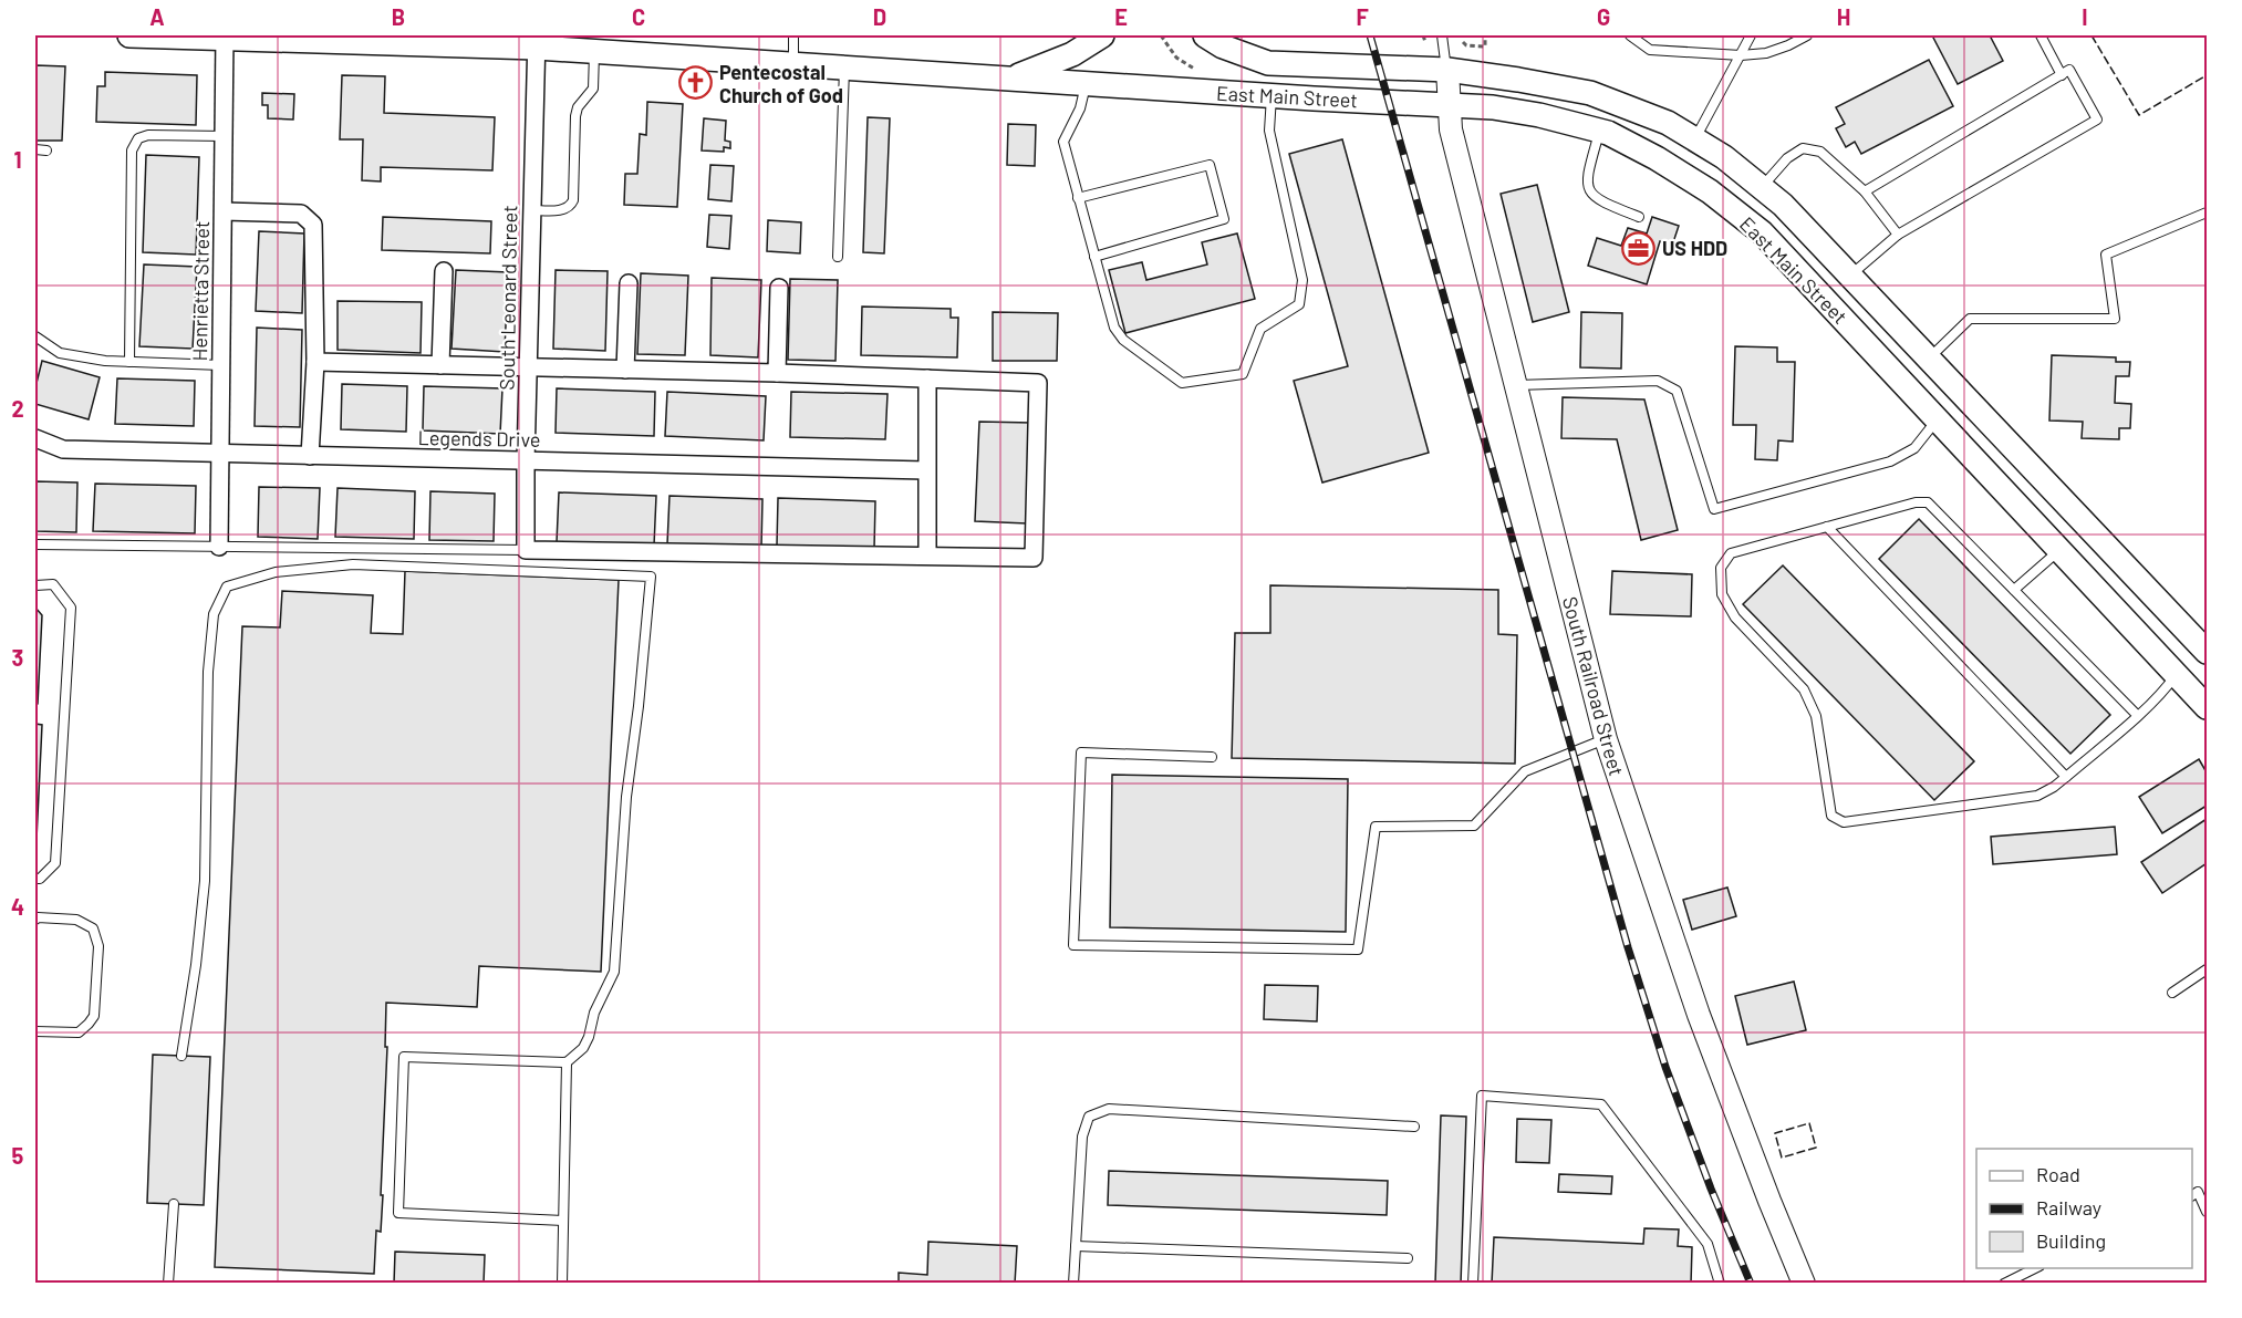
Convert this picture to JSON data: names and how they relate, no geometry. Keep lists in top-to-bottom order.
{
  "streets": {
    "main road": ["East Main Street"],
    "street": [
      "Henrietta Street",
      "South Leonard Street",
      "Legends Drive",
      "South Railroad Street"
    ]
  },
  "crossings": [
    ["East Main Street", "Henrietta Street"],
    ["East Main Street", "South Leonard Street"],
    ["East Main Street", "South Railroad Street"],
    ["Henrietta Street", "Legends Drive"],
    ["South Leonard Street", "Legends Drive"]
  ],
  "places": {
    "church": ["Pentecostal Church of God"],
    "office": ["US HDD"]
  },
  "legend": ["Road", "Railway", "Building"],
  "grid": {
    "columns": [
      "A",
      "B",
      "C",
      "D",
      "E",
      "F",
      "G",
      "H",
      "I"
    ],
    "rows": [
      "1",
      "2",
      "3",
      "4",
      "5"
    ]
  }
}
